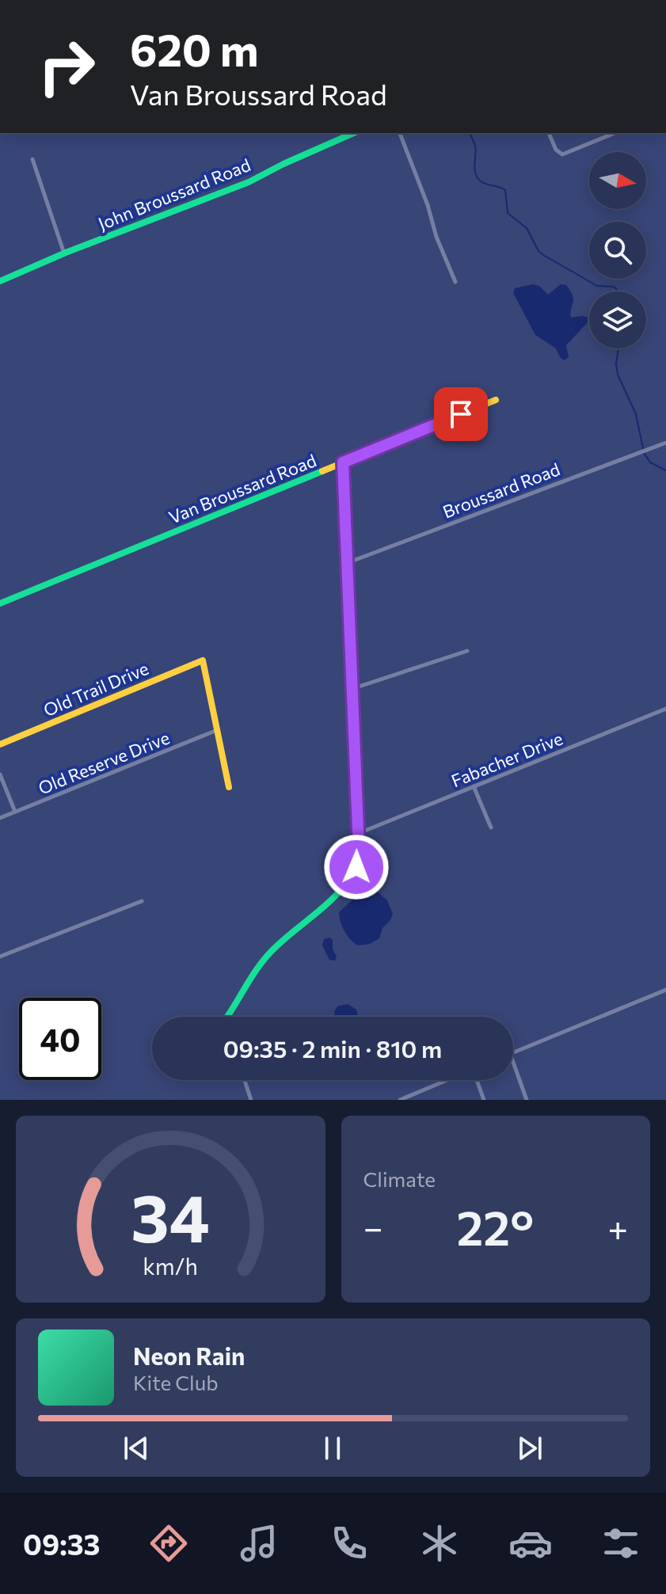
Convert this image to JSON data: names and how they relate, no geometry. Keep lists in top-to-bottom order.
{
  "streets": {
    "street": [
      "John Broussard Road",
      "Van Broussard Road",
      "Broussard Road",
      "Old Trail Drive",
      "Fabacher Drive",
      "Old Reserve Drive"
    ]
  },
  "crossings": [
    ["Old Trail Drive", "Old Reserve Drive"]
  ],
  "north": "right",
  "page": {
    "turn": ["620 m", "Van Broussard Road"],
    "limit": "40",
    "trip": "09:35 · 2 min · 810 m",
    "tile": "Climate",
    "heat": ["−", "22°", "+"],
    "song": ["Neon Rain", "Kite Club"],
    "tabs": "09:33",
    "gauge": ["34", "km/h"]
  }
}
